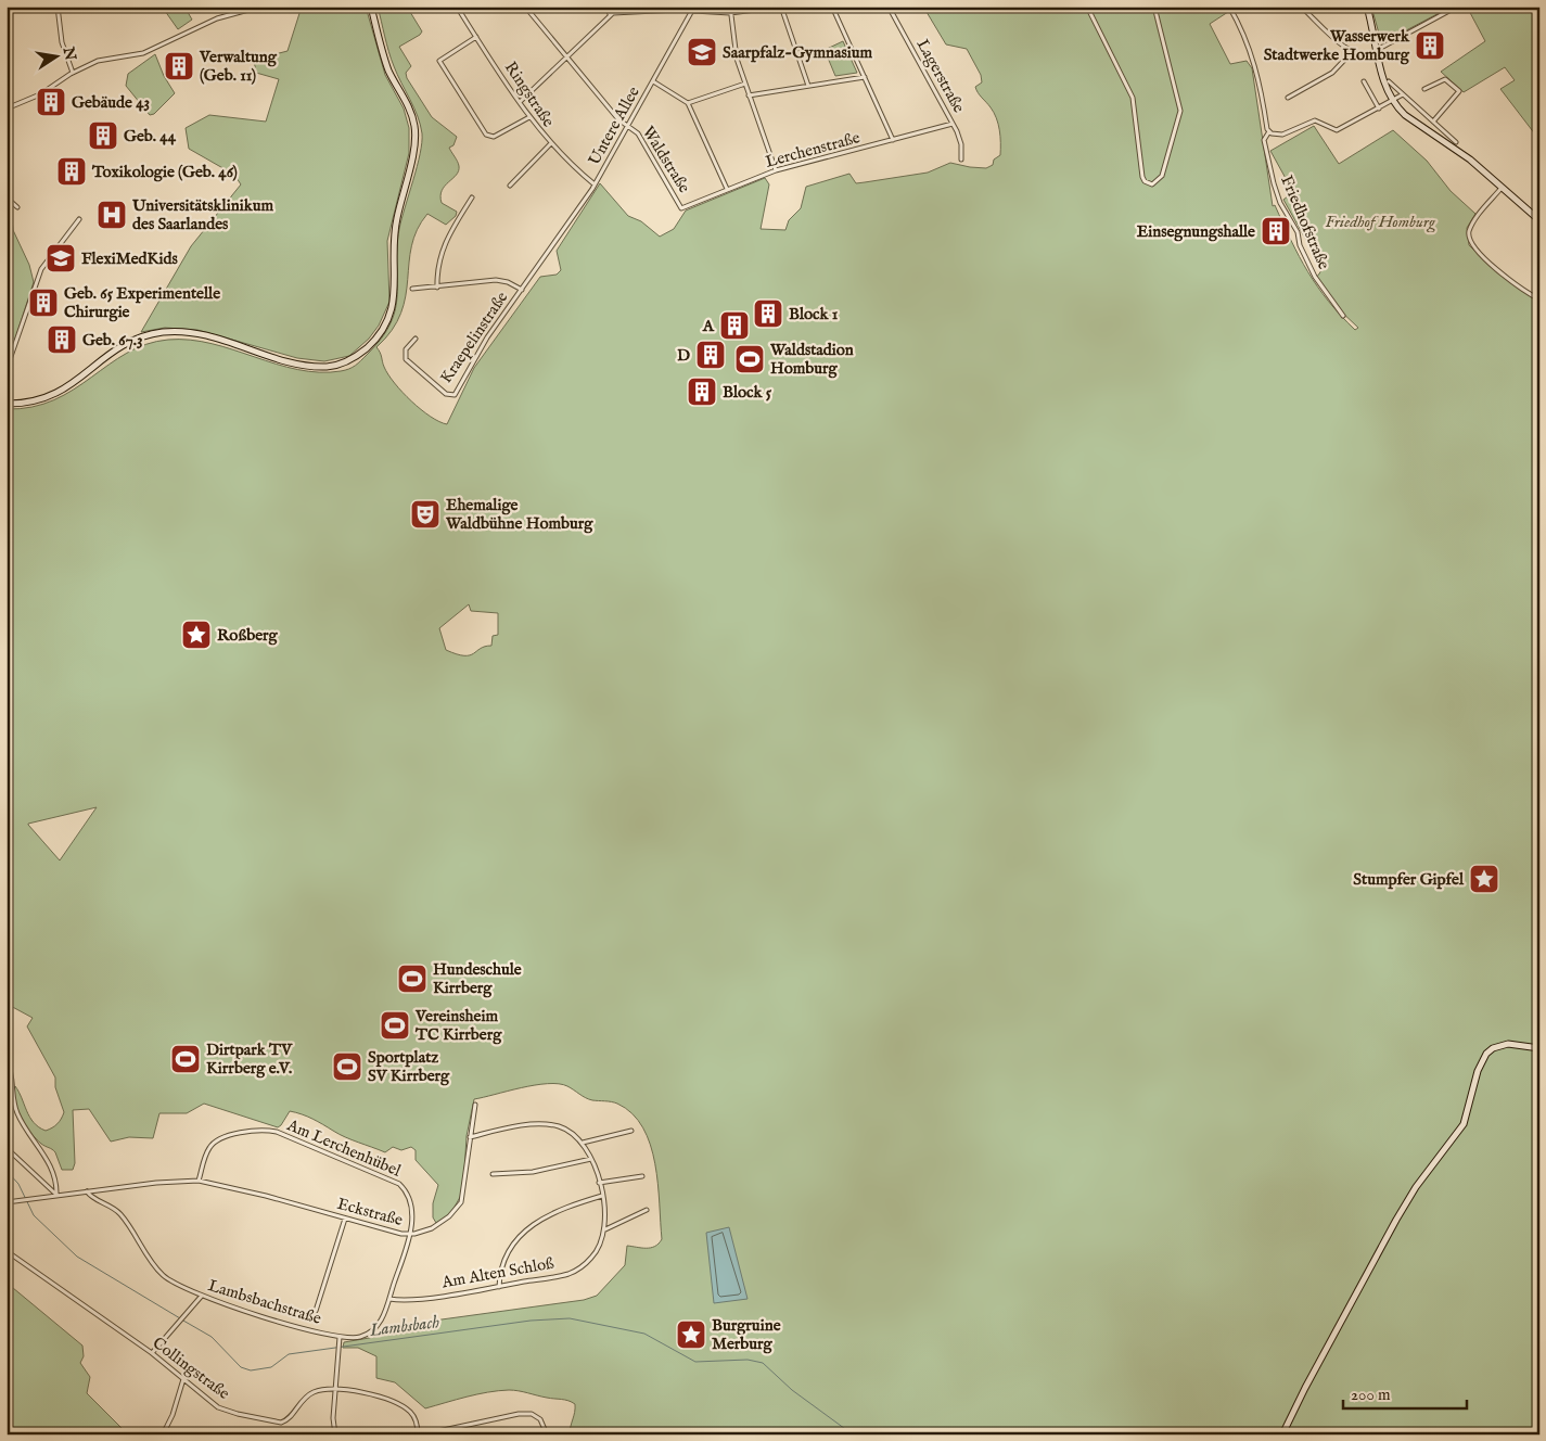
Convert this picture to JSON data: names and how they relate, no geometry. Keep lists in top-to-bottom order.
{
  "streets": {
    "street": [
      "Lagerstraße",
      "Ringstraße",
      "Untere Allee",
      "Lerchenstraße",
      "Waldstraße",
      "Friedhofstraße",
      "Kraepelinstraße",
      "Am Lerchenhübel",
      "Eckstraße",
      "Am Alten Schloß",
      "Lambsbachstraße",
      "Collingstraße"
    ]
  },
  "crossings": [
    ["Lagerstraße", "Lerchenstraße"],
    ["Ringstraße", "Untere Allee"],
    ["Untere Allee", "Waldstraße"],
    ["Untere Allee", "Kraepelinstraße"],
    ["Lerchenstraße", "Waldstraße"],
    ["Am Lerchenhübel", "Eckstraße"],
    ["Am Lerchenhübel", "Lambsbachstraße"],
    ["Eckstraße", "Am Alten Schloß"],
    ["Eckstraße", "Lambsbachstraße"],
    ["Am Alten Schloß", "Lambsbachstraße"]
  ],
  "water": ["Lambsbach"],
  "parks": ["Friedhof Homburg"],
  "places": {
    "building": [
      "Wasserwerk Stadtwerke Homburg",
      "Verwaltung (Geb. 11)",
      "Gebäude 43",
      "Geb. 44",
      "Toxikologie (Geb. 46)",
      "Einsegnungshalle",
      "Geb. 65 Experimentelle Chirurgie",
      "Block 1",
      "A",
      "Geb. 67.3",
      "D",
      "Block 5"
    ],
    "school or university": ["Saarpfalz-Gymnasium", "FlexiMedKids"],
    "hospital": ["Universitätsklinikum des Saarlandes"],
    "sports": [
      "Waldstadion Homburg",
      "Hundeschule Kirrberg",
      "Vereinsheim TC Kirrberg",
      "Dirtpark TV Kirrberg e.V.",
      "Sportplatz SV Kirrberg"
    ],
    "theatre": ["Ehemalige Waldbühne Homburg"],
    "place": ["Roßberg", "Stumpfer Gipfel", "Burgruine Merburg"]
  },
  "scale_bar": "200 m",
  "north": "right"
}
